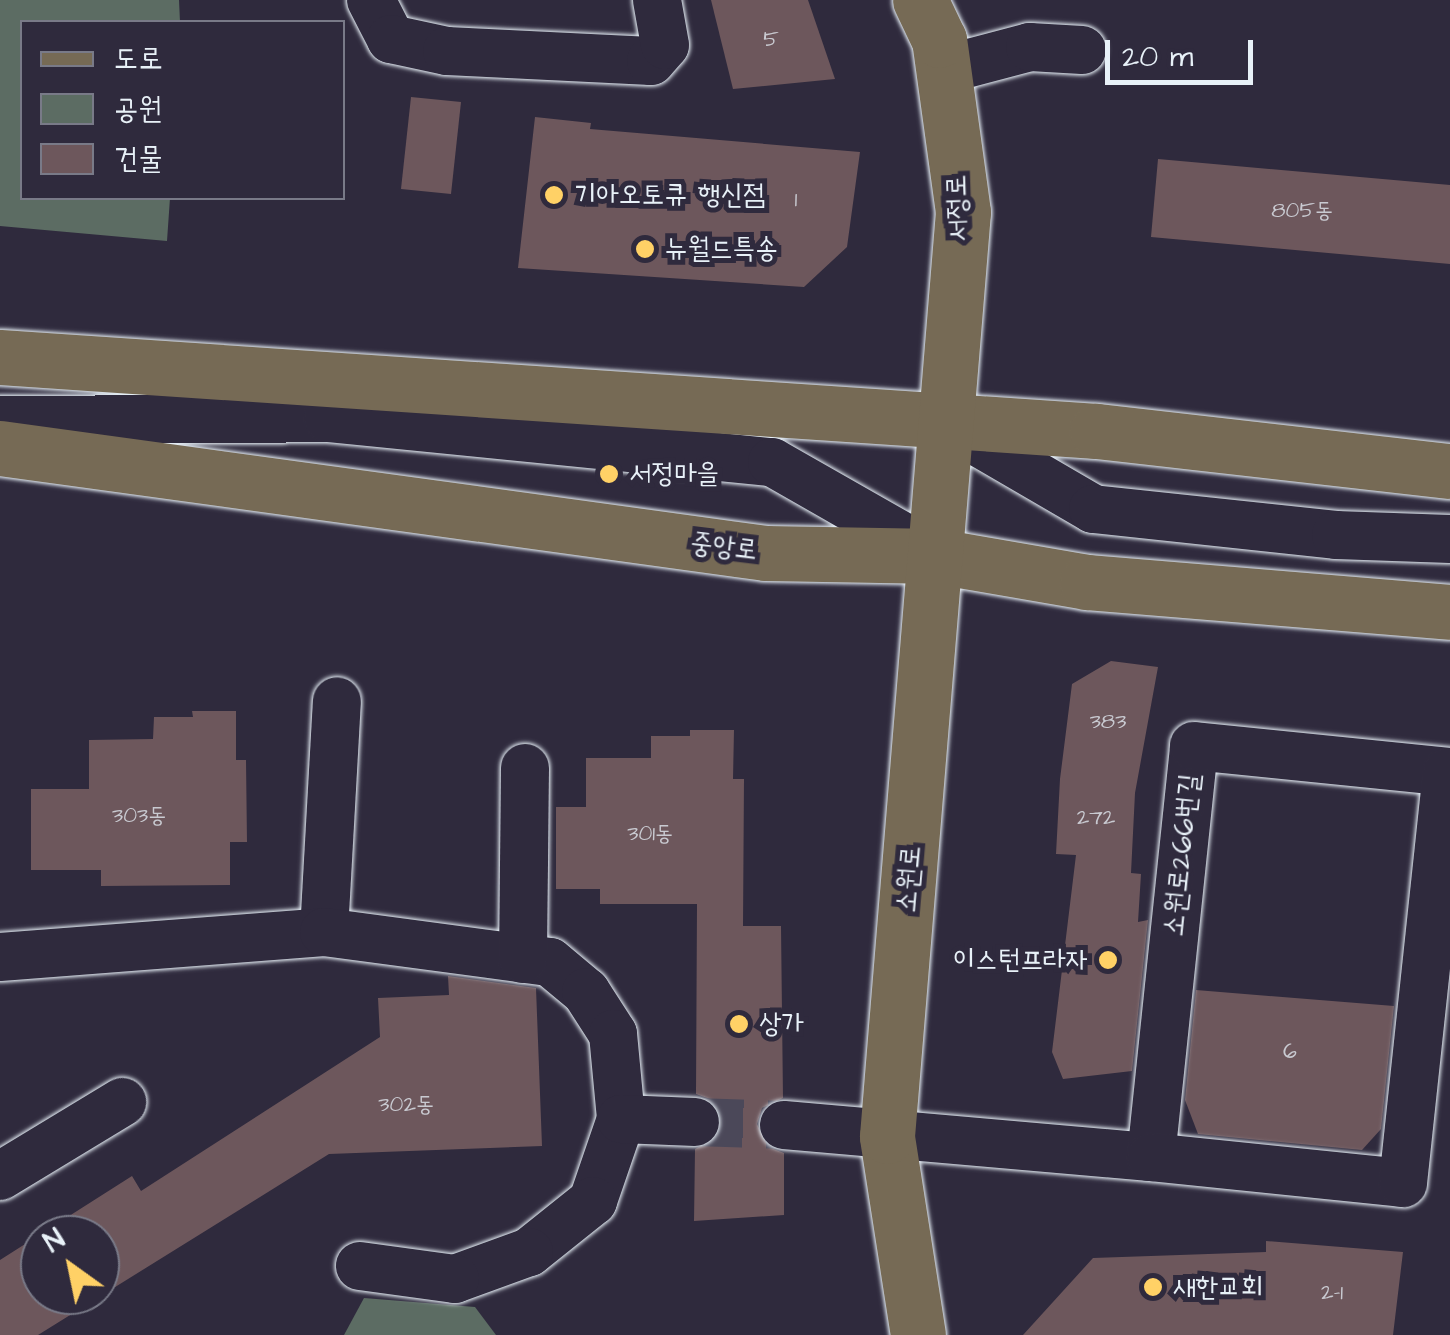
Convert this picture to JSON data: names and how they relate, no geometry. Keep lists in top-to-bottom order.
{
  "streets": {
    "main road": ["서정로", "중앙로", "소원로"],
    "street": ["소원로266번길"]
  },
  "crossings": [
    ["서정로", "소원로"],
    ["중앙로", "소원로"],
    ["소원로266번길", "소원로"]
  ],
  "places": [
    "기아오토큐 행신점",
    "뉴월드특송",
    "서정마을",
    "이스턴프라자",
    "상가",
    "새한교회"
  ],
  "house_numbers": [
    "5",
    "1",
    "805동",
    "383",
    "303동",
    "272",
    "301동",
    "6",
    "302동",
    "2-1"
  ],
  "legend": ["도로", "공원", "건물"],
  "scale_bar": "20 m",
  "north": "top left"
}
